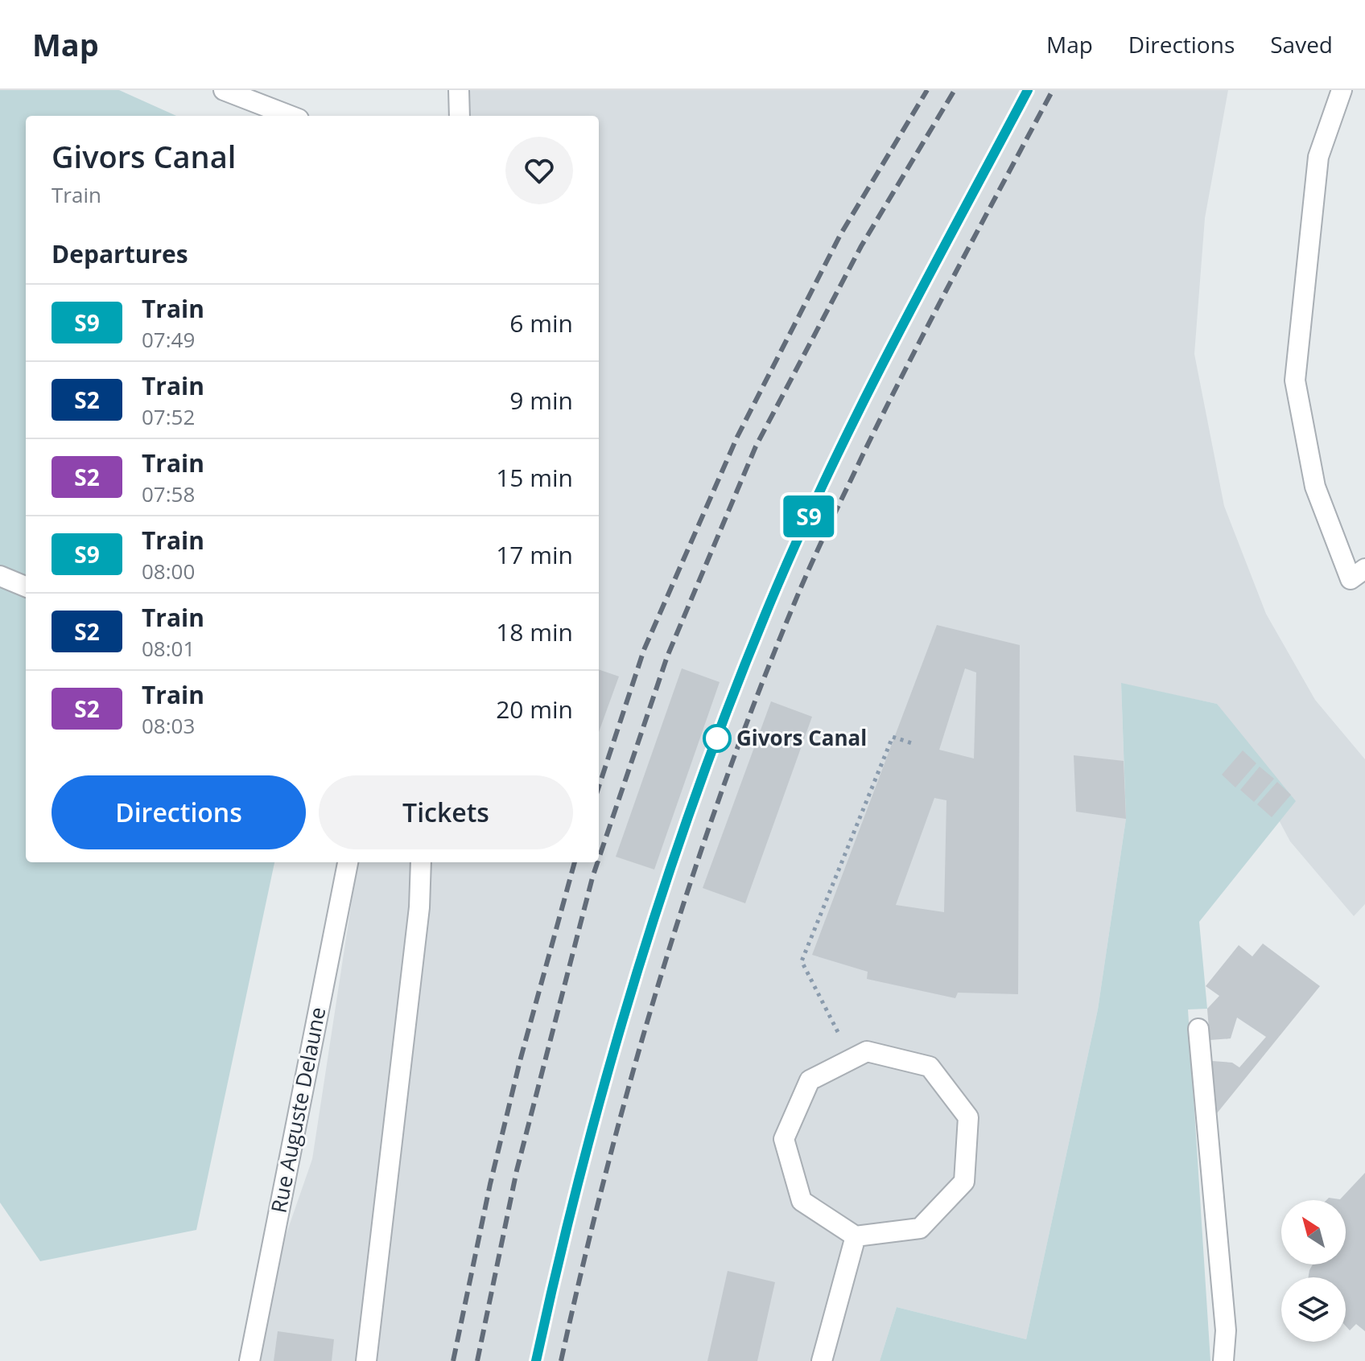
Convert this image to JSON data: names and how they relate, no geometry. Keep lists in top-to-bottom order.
{
  "streets": {
    "street": ["Rue Auguste Delaune"]
  },
  "places": ["Givors Canal"],
  "north": "top left",
  "page": {
    "header": "Map",
    "nav": ["Map", "Directions", "Saved"],
    "on_map": "S9",
    "heading": [
      ["Givors Canal", "Train"],
      "Departures"
    ],
    "list": [
      {
        "mark": "S9",
        "name": "Train",
        "note": "07:49",
        "value": "6 min"
      },
      {
        "mark": "S2",
        "name": "Train",
        "note": "07:52",
        "value": "9 min"
      },
      {
        "mark": "S2",
        "name": "Train",
        "note": "07:58",
        "value": "15 min"
      },
      {
        "mark": "S9",
        "name": "Train",
        "note": "08:00",
        "value": "17 min"
      },
      {
        "mark": "S2",
        "name": "Train",
        "note": "08:01",
        "value": "18 min"
      },
      {
        "mark": "S2",
        "name": "Train",
        "note": "08:03",
        "value": "20 min"
      }
    ],
    "buttons": ["Directions", "Tickets"]
  }
}
